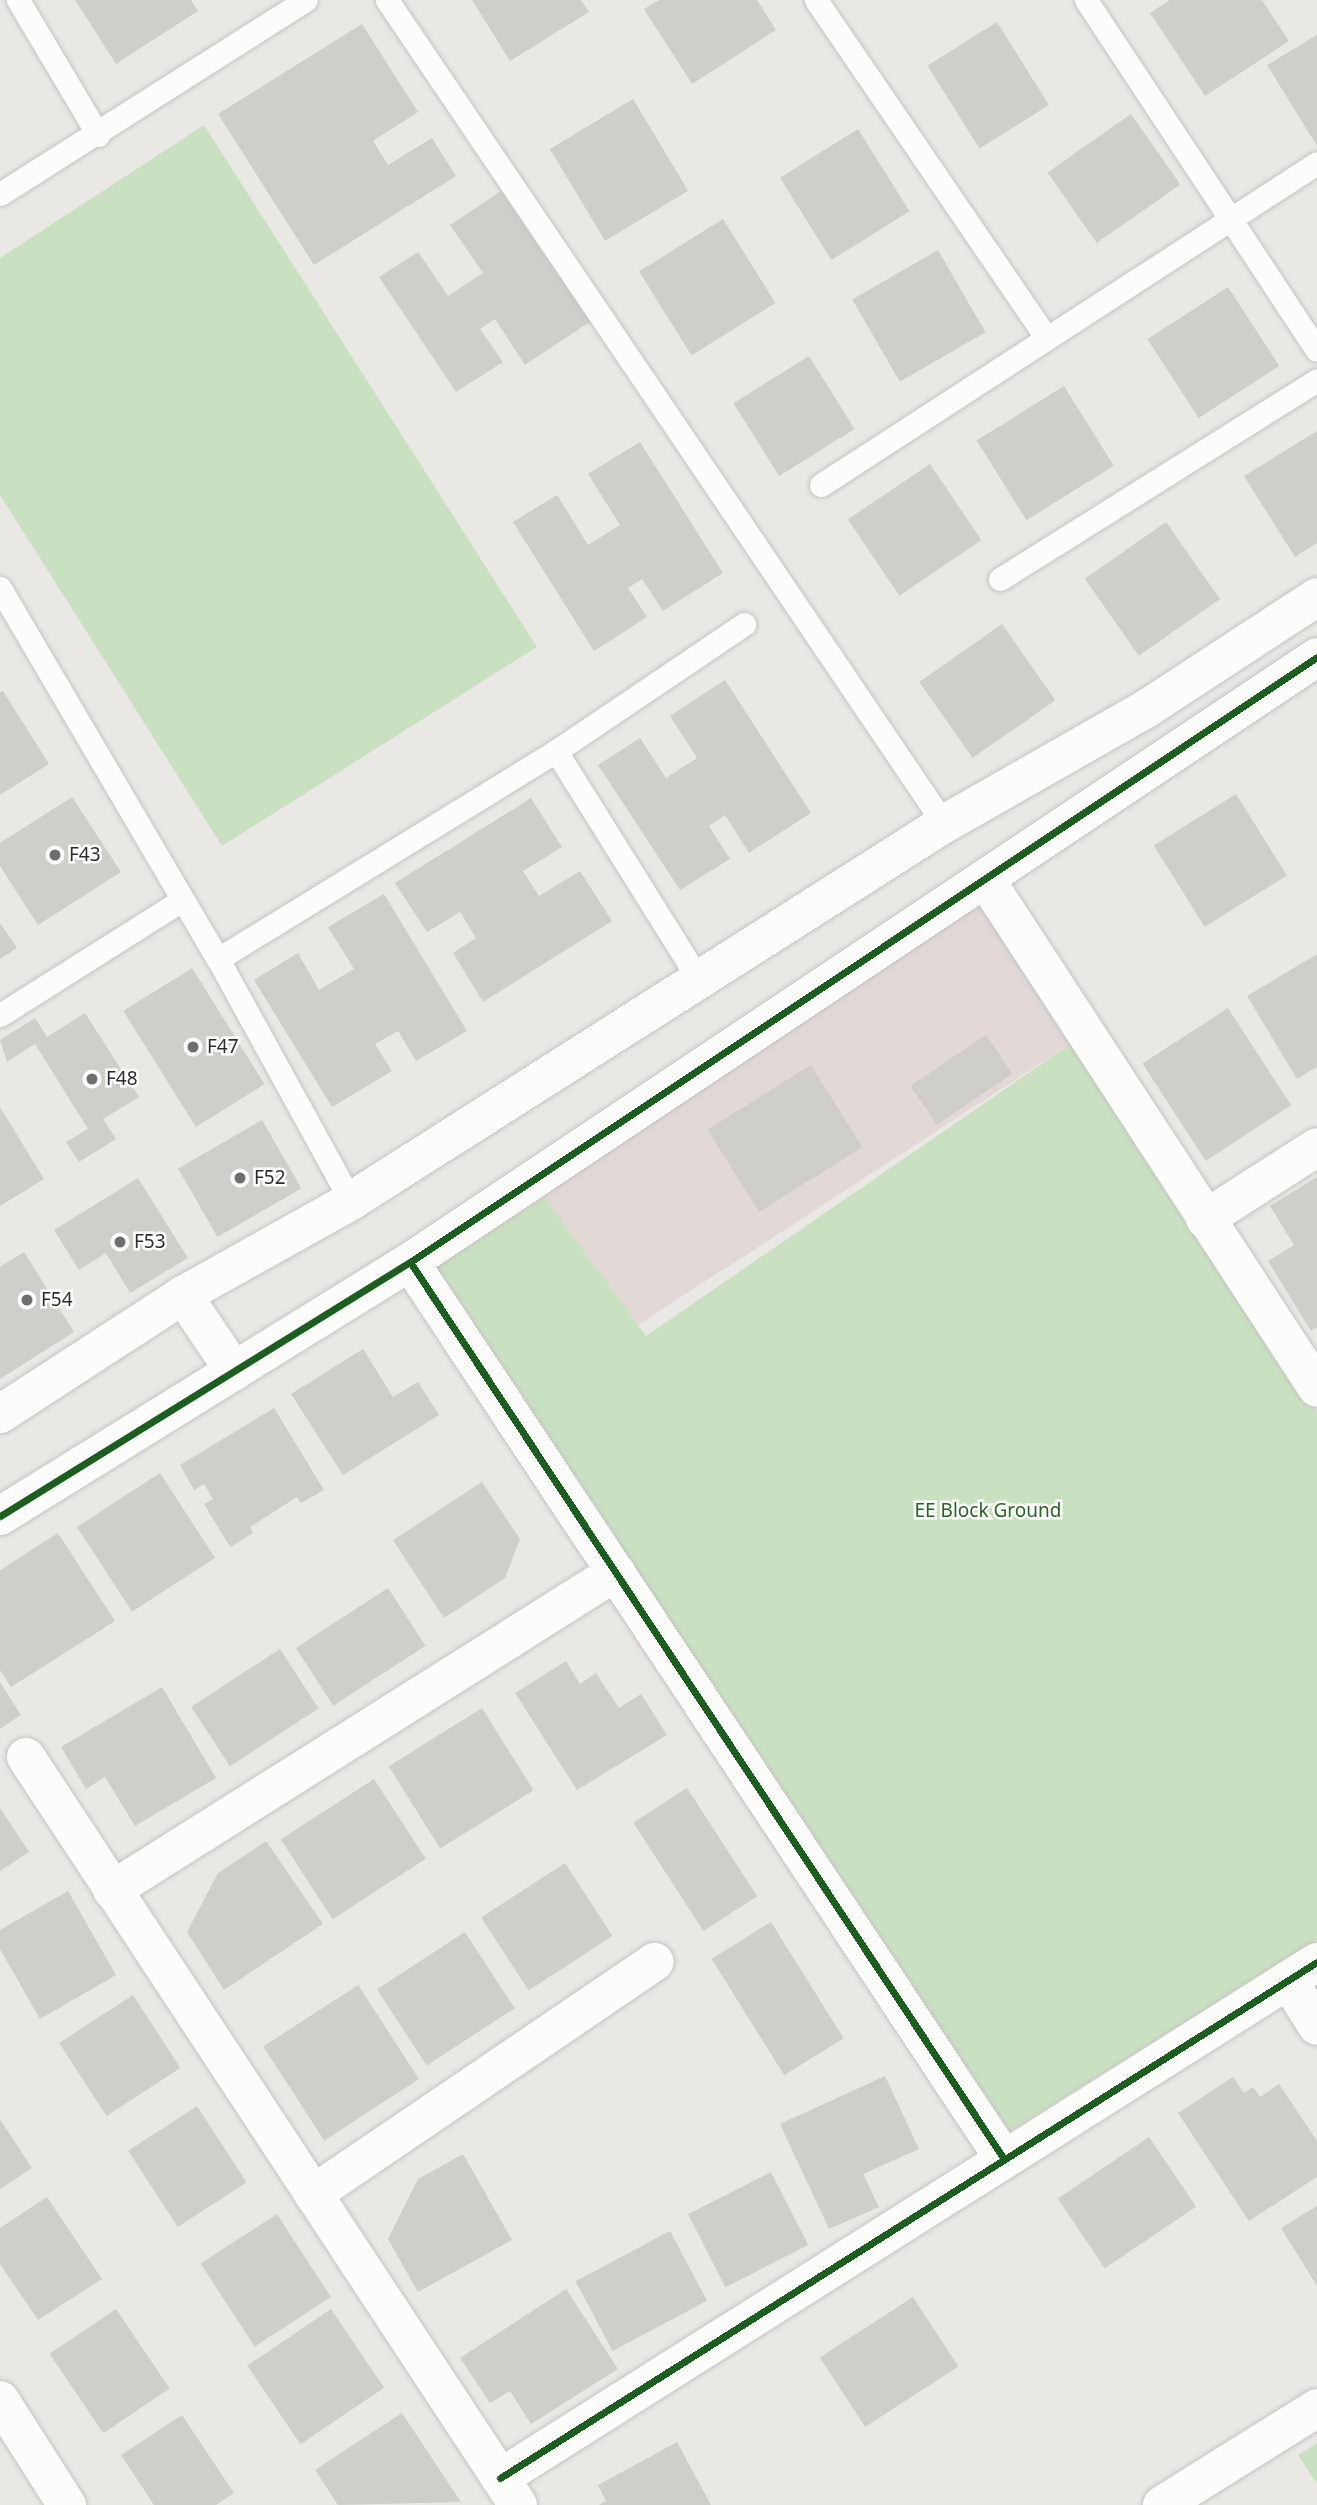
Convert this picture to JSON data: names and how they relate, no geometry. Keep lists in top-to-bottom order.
{
  "parks": ["EE Block Ground"],
  "places": [
    "F43",
    "F47",
    "F48",
    "F52",
    "F53",
    "F54"
  ]
}
